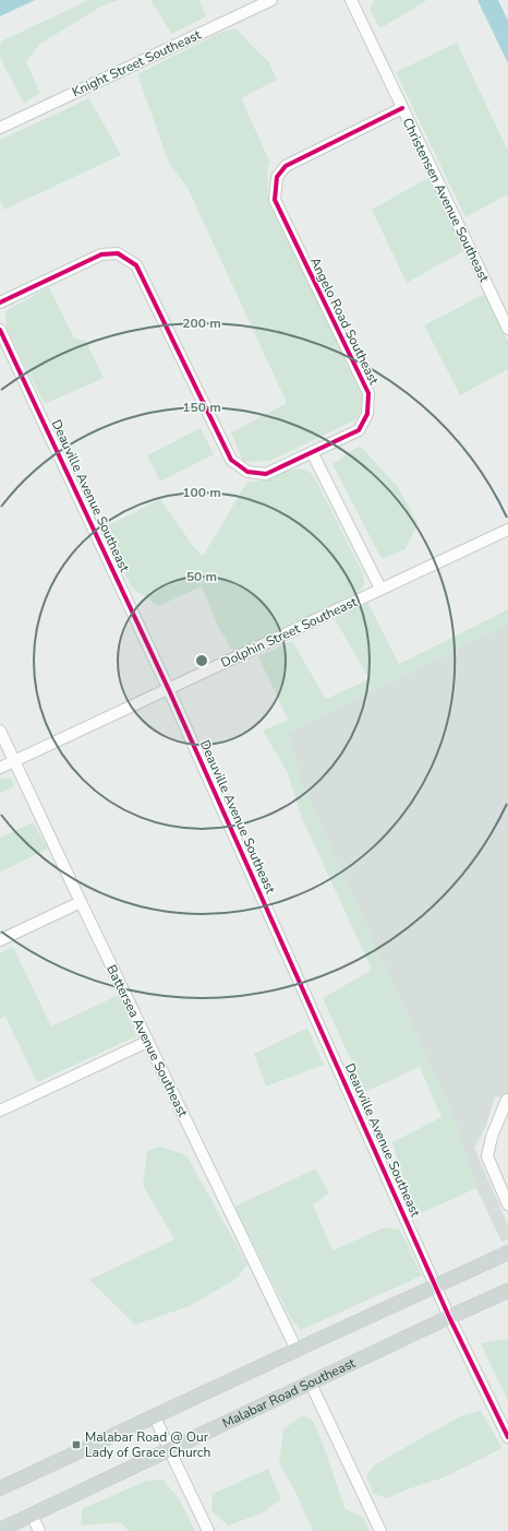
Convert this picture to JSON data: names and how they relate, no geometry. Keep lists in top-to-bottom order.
{
  "streets": {
    "main road": ["Malabar Road Southeast"],
    "street": [
      "Knight Street Southeast",
      "Christensen Avenue Southeast",
      "Angelo Road Southeast",
      "Deauville Avenue Southeast",
      "Dolphin Street Southeast",
      "Battersea Avenue Southeast"
    ]
  },
  "crossings": [
    ["Christensen Avenue Southeast", "Angelo Road Southeast"],
    ["Deauville Avenue Southeast", "Dolphin Street Southeast"],
    ["Deauville Avenue Southeast", "Malabar Road Southeast"],
    ["Dolphin Street Southeast", "Battersea Avenue Southeast"]
  ],
  "places": {
    "transit": ["Malabar Road @ Our Lady of Grace Church"]
  },
  "rings": [
    "200 m",
    "150 m",
    "100 m",
    "50 m"
  ]
}
